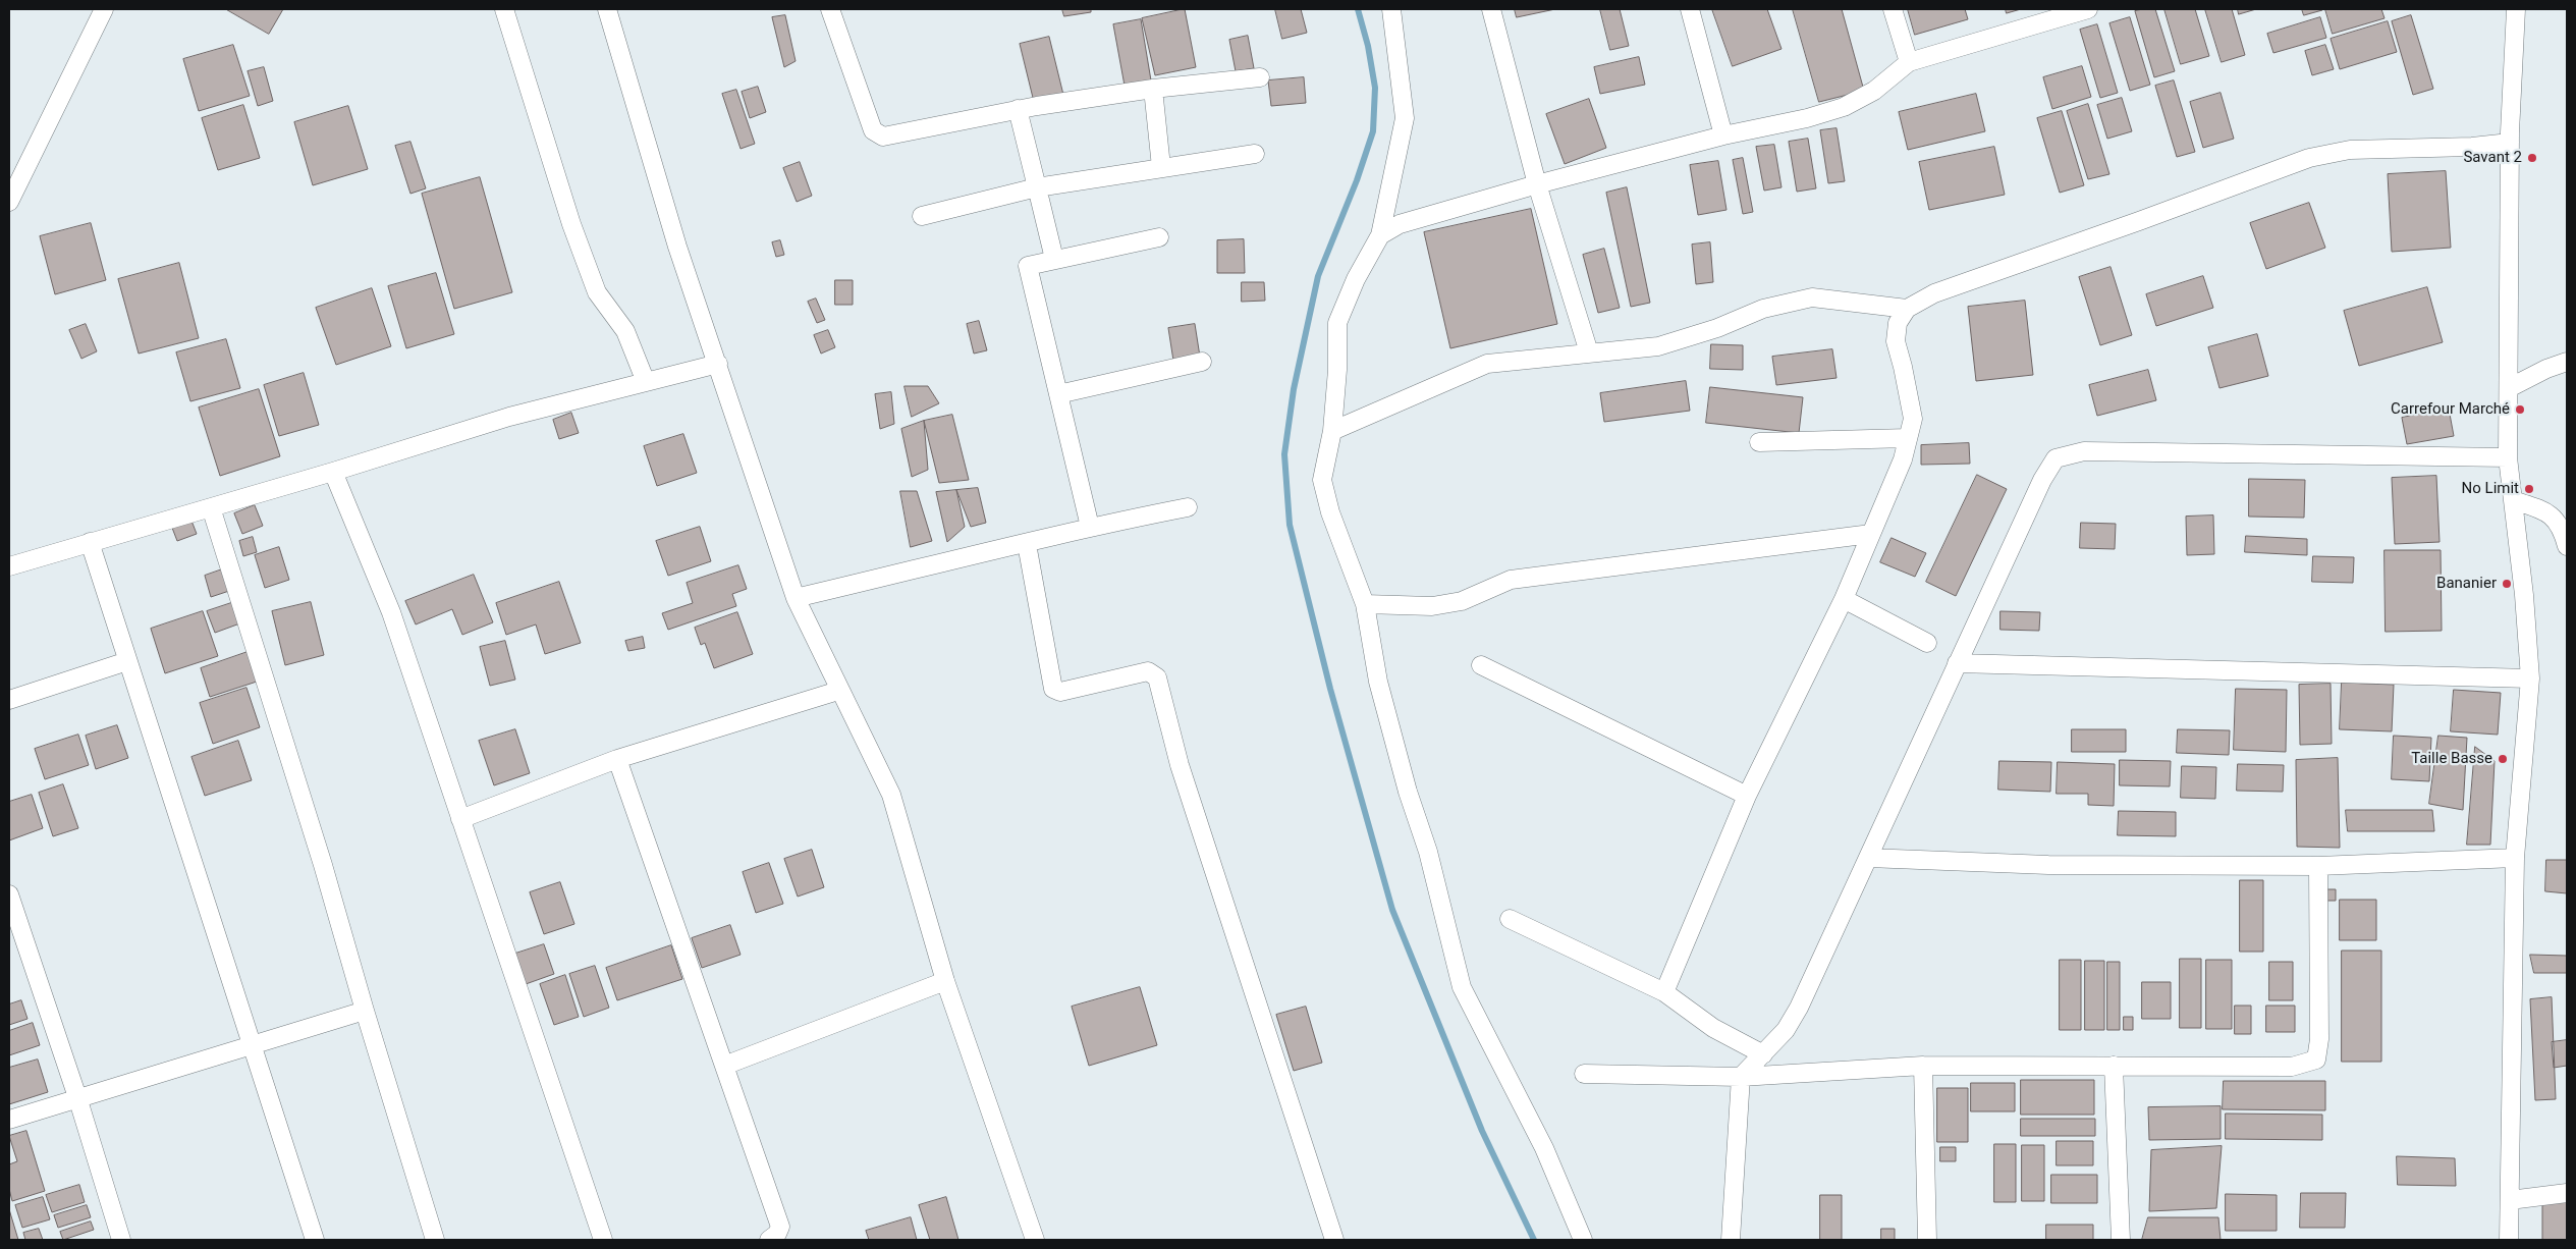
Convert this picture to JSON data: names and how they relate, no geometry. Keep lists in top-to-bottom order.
{
  "places": [
    "Savant 2",
    "Carrefour Marché",
    "No Limit",
    "Bananier",
    "Taille Basse"
  ]
}
